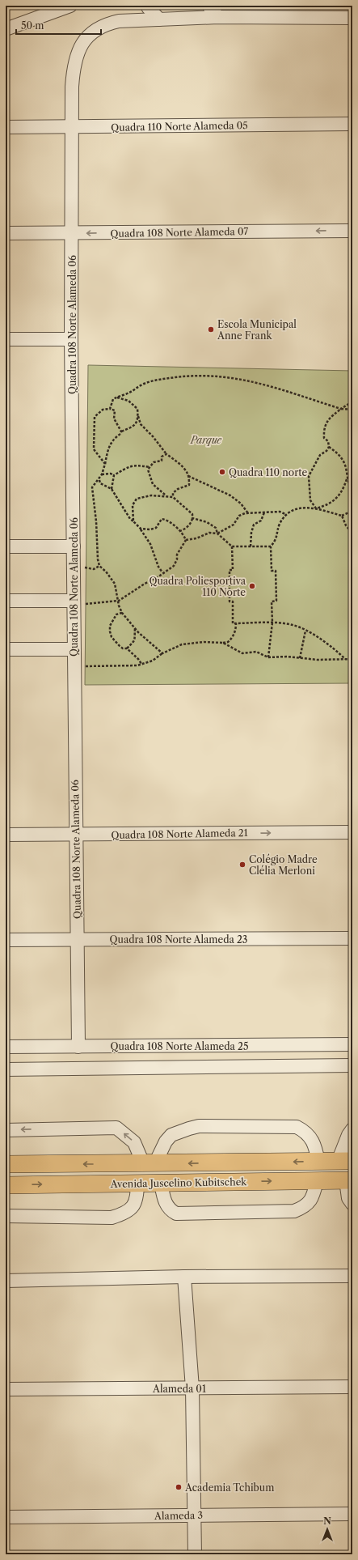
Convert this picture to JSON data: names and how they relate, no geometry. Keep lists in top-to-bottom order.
{
  "streets": {
    "main road": ["Avenida Juscelino Kubitschek"],
    "street": [
      "Quadra 110 Norte Alameda 05",
      "Quadra 108 Norte Alameda 07",
      "Quadra 108 Norte Alameda 06",
      "Quadra 108 Norte Alameda 21",
      "Quadra 108 Norte Alameda 23",
      "Quadra 108 Norte Alameda 25",
      "Alameda 01",
      "Alameda 3"
    ]
  },
  "crossings": [
    ["Quadra 110 Norte Alameda 05", "Quadra 108 Norte Alameda 06"],
    ["Quadra 108 Norte Alameda 07", "Quadra 108 Norte Alameda 06"],
    ["Quadra 108 Norte Alameda 06", "Quadra 108 Norte Alameda 21"],
    ["Quadra 108 Norte Alameda 06", "Quadra 108 Norte Alameda 23"],
    ["Quadra 108 Norte Alameda 06", "Quadra 108 Norte Alameda 25"]
  ],
  "one_way": ["Quadra 108 Norte Alameda 07", "Quadra 108 Norte Alameda 21"],
  "parks": ["Parque"],
  "places": [
    "Escola Municipal Anne Frank",
    "Quadra 110 norte",
    "Quadra Poliesportiva 110 Norte",
    "Colégio Madre Clélia Merloni",
    "Academia Tchibum"
  ],
  "scale_bar": "50 m",
  "north": "top"
}
